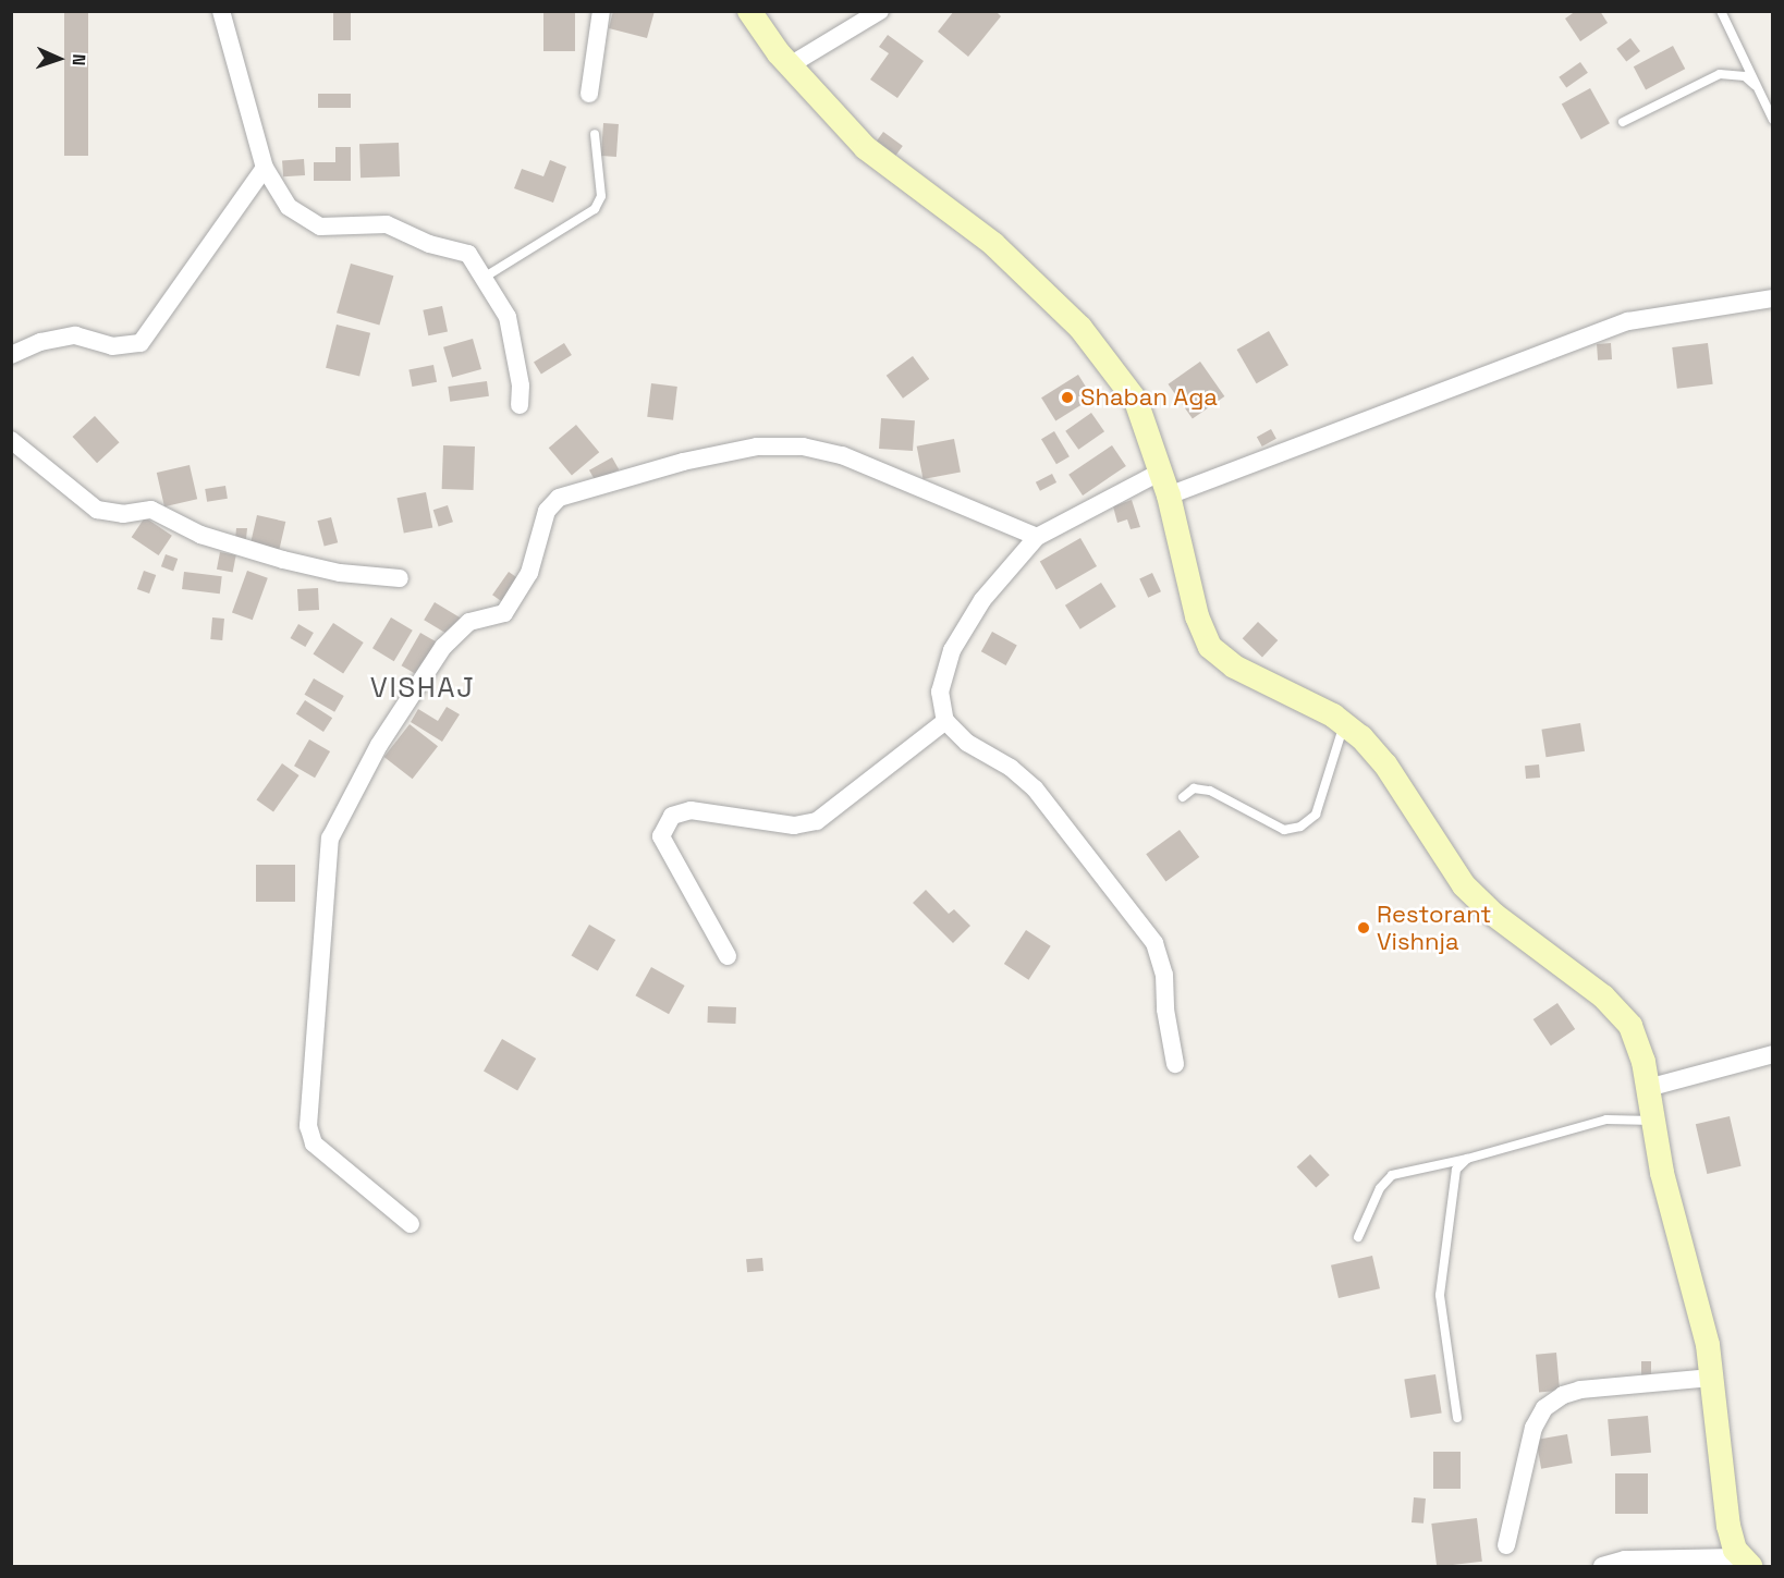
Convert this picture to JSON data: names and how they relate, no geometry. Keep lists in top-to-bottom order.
{
  "districts": ["VISHAJ"],
  "places": ["Shaban Aga", "Restorant Vishnja"],
  "north": "right"
}
